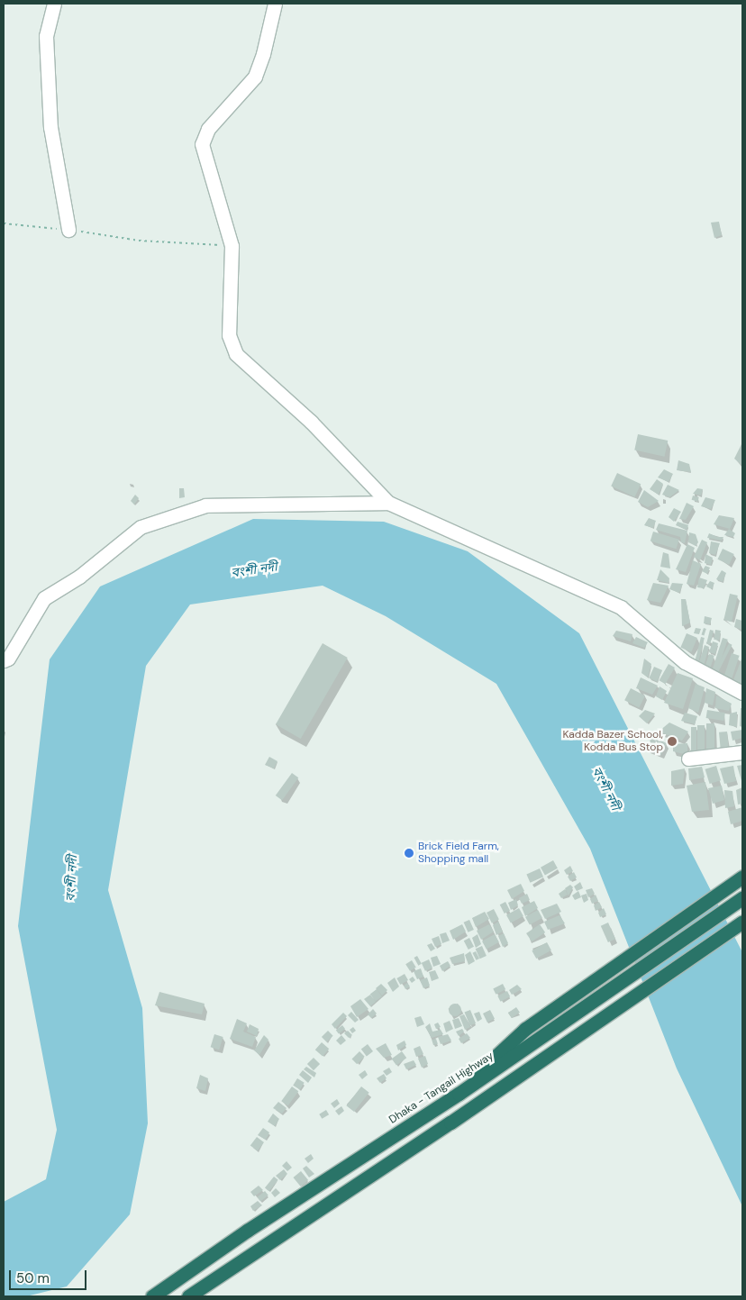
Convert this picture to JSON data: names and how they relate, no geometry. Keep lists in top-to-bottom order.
{
  "streets": {
    "highway": ["Dhaka - Tangail Highway"]
  },
  "water": ["বংশী নদী"],
  "places": ["Kadda Bazer School, Kodda Bus Stop", "Brick Field Farm, Shopping mall"],
  "scale_bar": "50 m"
}
